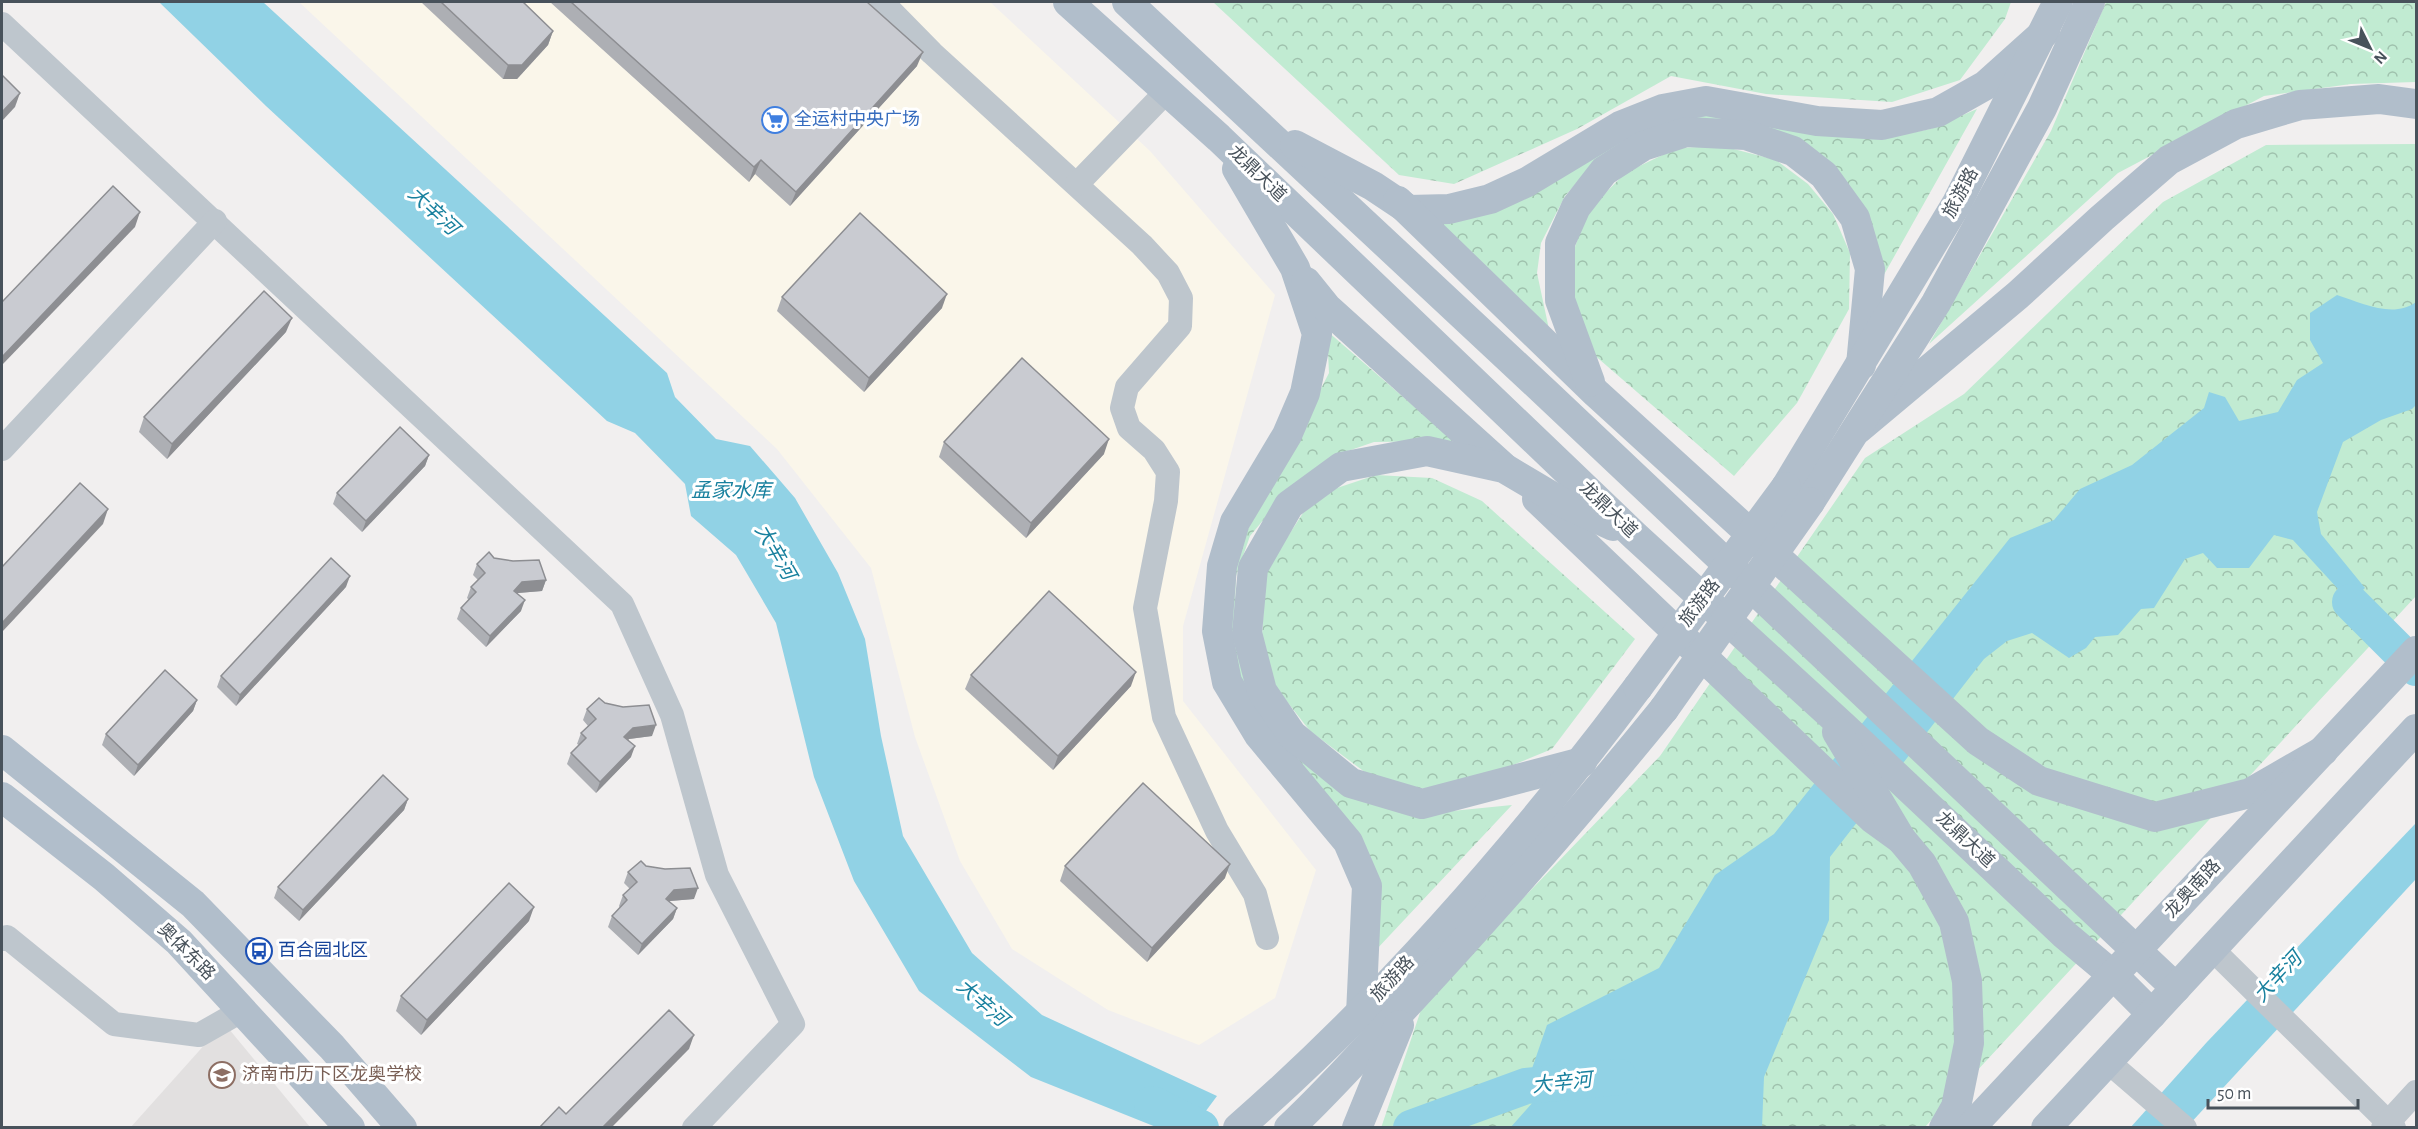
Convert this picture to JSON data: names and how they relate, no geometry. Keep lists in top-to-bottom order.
{
  "streets": {
    "main road": [
      "龙鼎大道",
      "旅游路",
      "龙奥南路",
      "奥体东路"
    ]
  },
  "crossings": [
    ["龙鼎大道", "龙奥南路"]
  ],
  "water": ["大辛河", "孟家水库"],
  "places": {
    "supermarket": ["全运村中央广场"],
    "bus stop": ["百合园北区"],
    "school or university": ["济南市历下区龙奥学校"]
  },
  "scale_bar": "50 m",
  "north": "bottom right"
}
